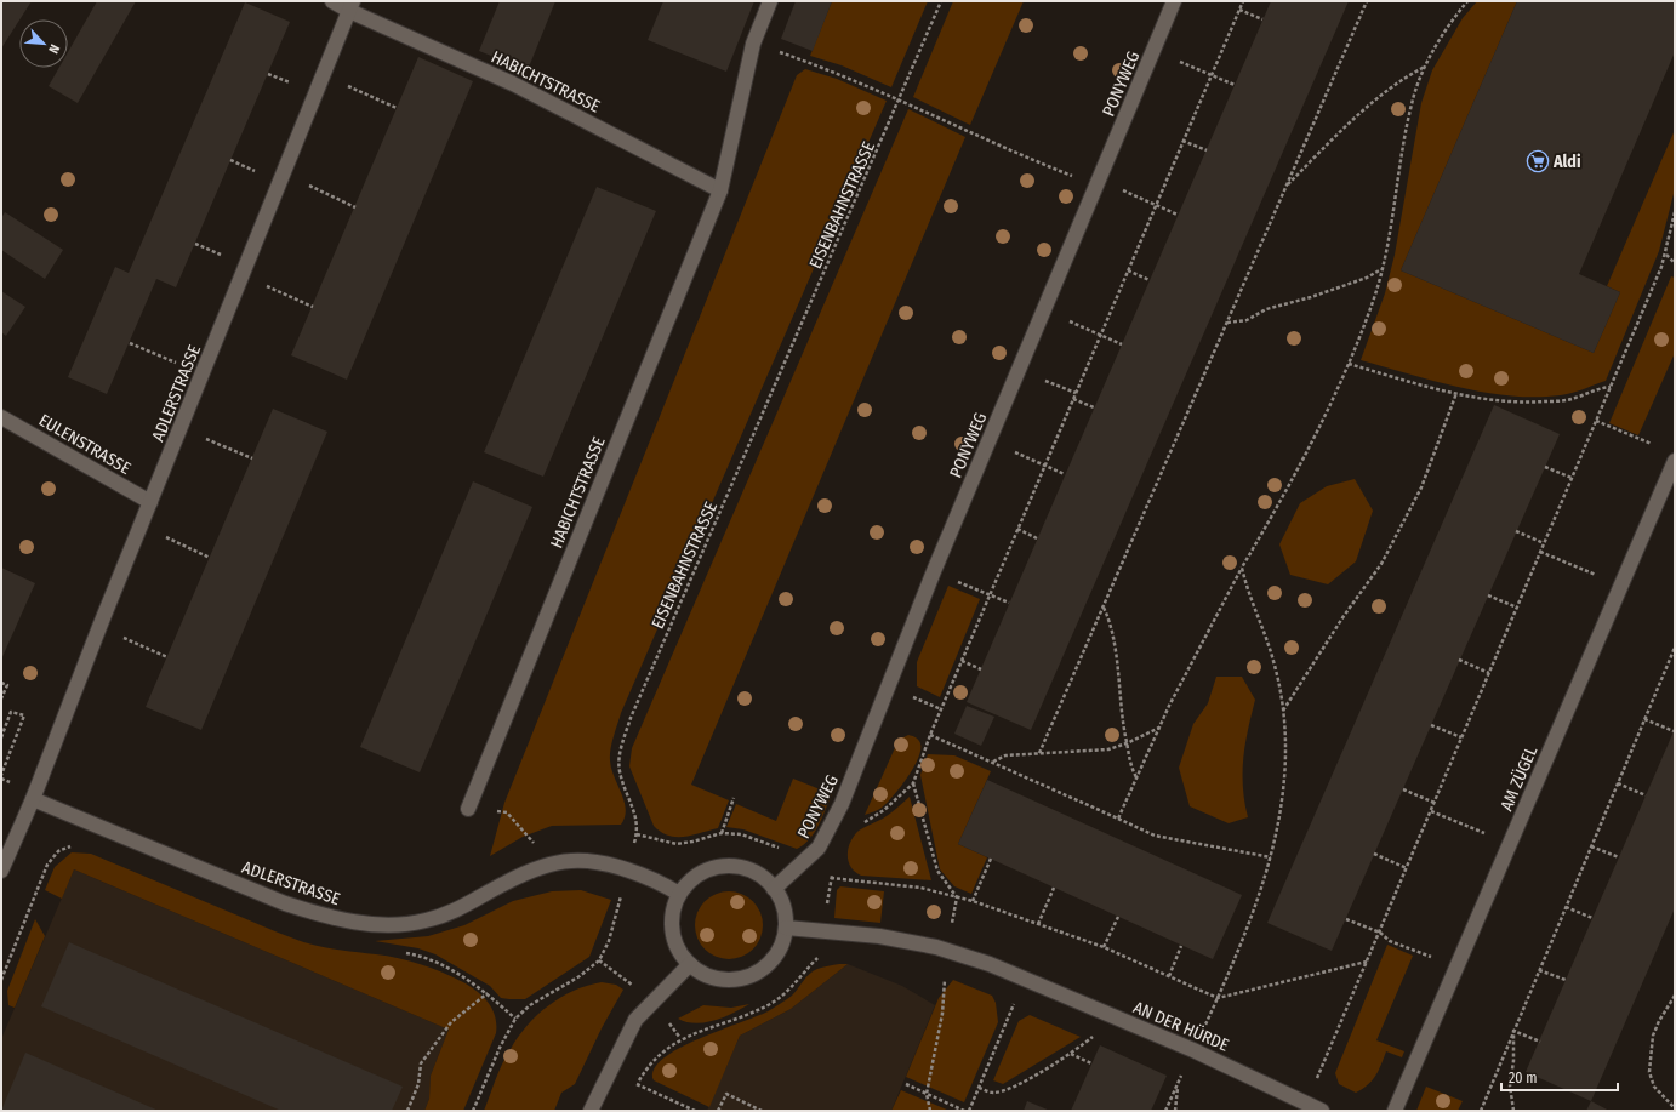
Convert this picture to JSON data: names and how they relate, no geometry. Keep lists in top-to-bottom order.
{
  "streets": {
    "street": [
      "HABICHTSTRASSE",
      "PONYWEG",
      "ADLERSTRASSE",
      "EULENSTRASSE",
      "AM ZÜGEL",
      "AN DER HÜRDE"
    ],
    "path": ["EISENBAHNSTRASSE"]
  },
  "crossings": [
    ["HABICHTSTRASSE", "ADLERSTRASSE"],
    ["PONYWEG", "ADLERSTRASSE"],
    ["PONYWEG", "AN DER HÜRDE"],
    ["EISENBAHNSTRASSE", "ADLERSTRASSE"],
    ["ADLERSTRASSE", "EULENSTRASSE"],
    ["ADLERSTRASSE", "AN DER HÜRDE"]
  ],
  "places": {
    "supermarket": ["Aldi"]
  },
  "scale_bar": "20 m",
  "north": "bottom right"
}
